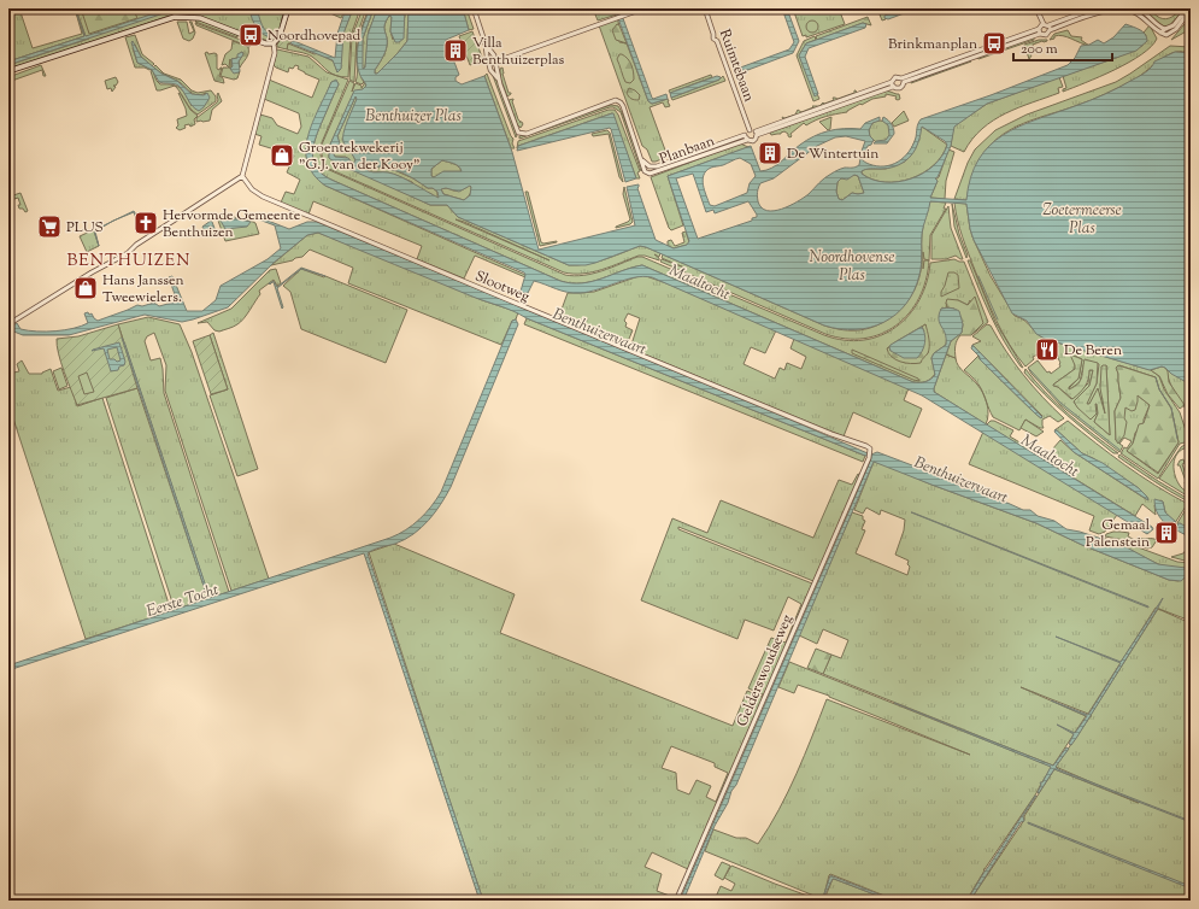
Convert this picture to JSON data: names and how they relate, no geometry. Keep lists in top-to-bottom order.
{
  "streets": {
    "street": [
      "Ruimtebaan",
      "Planbaan",
      "Slootweg",
      "Gelderswoudseweg"
    ]
  },
  "crossings": [
    ["Slootweg", "Gelderswoudseweg"]
  ],
  "districts": ["BENTHUIZEN"],
  "water": [
    "Benthuizer Plas",
    "Zoetermeerse Plas",
    "Noordhovense Plas",
    "Maaltocht",
    "Benthuizervaart",
    "Eerste Tocht"
  ],
  "places": {
    "bus stop": ["Noordhovepad", "Brinkmanplan"],
    "building": ["Villa Benthuizerplas", "De Wintertuin", "Gemaal Palenstein"],
    "shop": ["Groentekwekerij \"G.J. van der Kooy\"", "Hans Janssen Tweewielers."],
    "church": ["Hervormde Gemeente Benthuizen"],
    "supermarket": ["PLUS"],
    "restaurant": ["De Beren"]
  },
  "scale_bar": "200 m"
}
